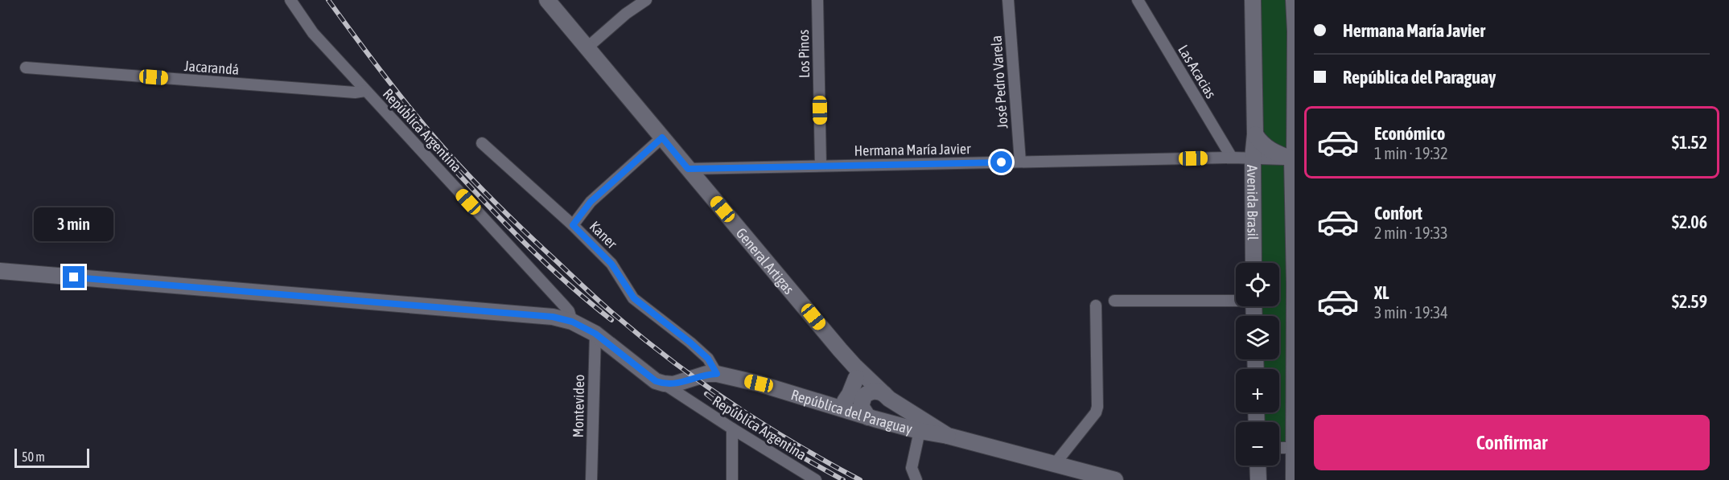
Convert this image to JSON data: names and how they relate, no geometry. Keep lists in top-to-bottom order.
{
  "streets": {
    "street": [
      "Los Pinos",
      "Jacarandá",
      "Las Acacias",
      "José Pedro Varela",
      "República Argentina",
      "Hermana María Javier",
      "Avenida Brasil",
      "Kaner",
      "General Artigas",
      "Montevideo",
      "República del Paraguay"
    ]
  },
  "crossings": [
    ["Los Pinos", "Hermana María Javier"],
    ["Jacarandá", "República Argentina"],
    ["Las Acacias", "Hermana María Javier"],
    ["José Pedro Varela", "Hermana María Javier"],
    ["República Argentina", "República del Paraguay"],
    ["Hermana María Javier", "Avenida Brasil"],
    ["Hermana María Javier", "General Artigas"],
    ["Kaner", "República del Paraguay"],
    ["General Artigas", "República del Paraguay"]
  ],
  "scale_bar": "50 m",
  "page": {
    "banner": ["Hermana María Javier", "República del Paraguay"],
    "list": [
      {
        "name": "Económico",
        "note": "1 min · 19:32",
        "value": "$1.52"
      },
      {
        "name": "Confort",
        "note": "2 min · 19:33",
        "value": "$2.06"
      },
      {
        "name": "XL",
        "note": "3 min · 19:34",
        "value": "$2.59"
      }
    ],
    "bubble": "3 min",
    "map_buttons": ["+", "−"],
    "buttons": "Confirmar",
    "scale": "50 m"
  }
}
